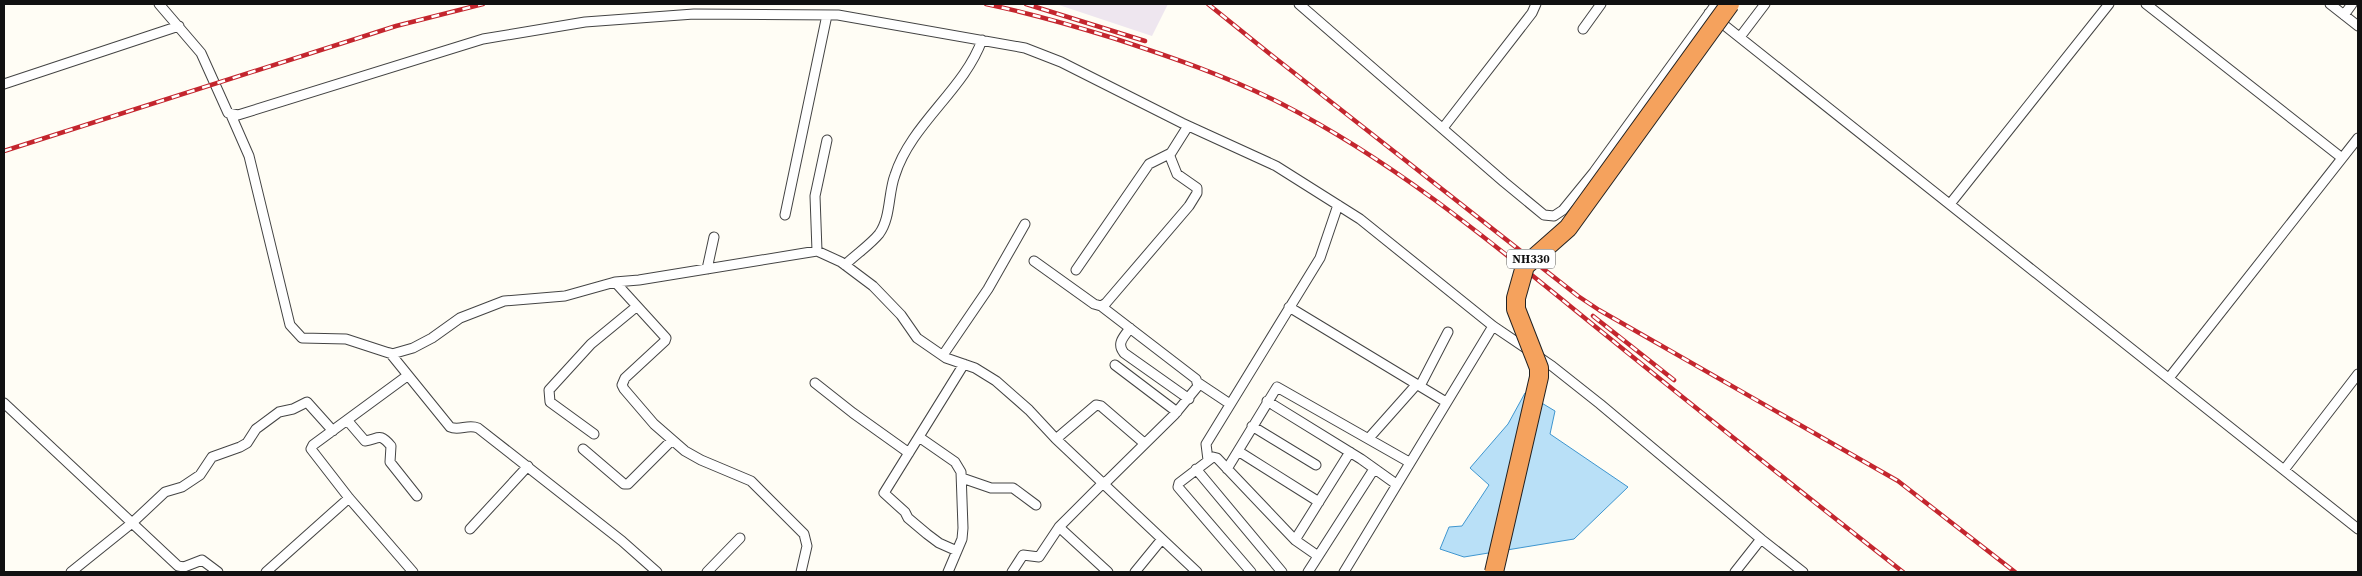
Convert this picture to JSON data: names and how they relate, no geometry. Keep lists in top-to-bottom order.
{
  "streets": {
    "highway": ["NH330"]
  }
}
